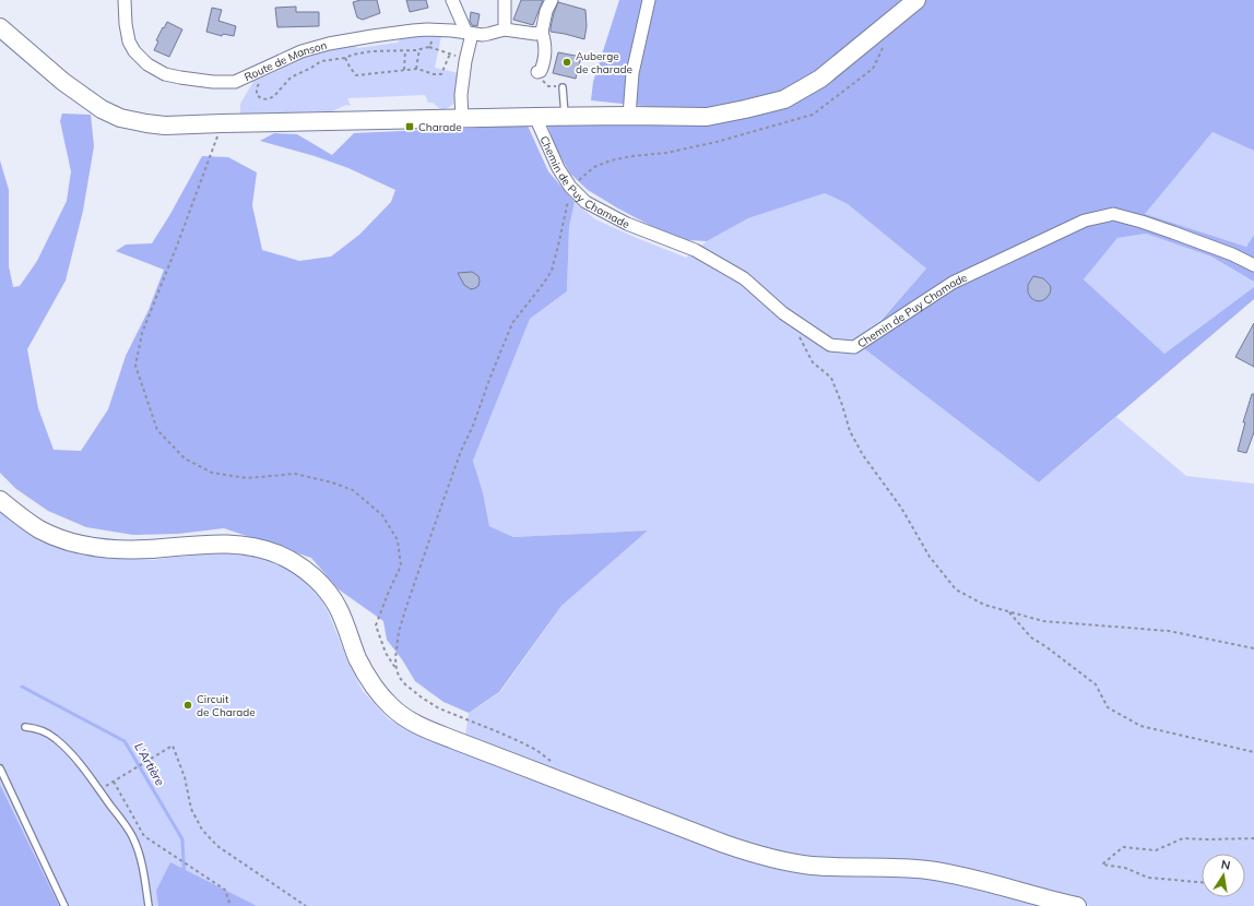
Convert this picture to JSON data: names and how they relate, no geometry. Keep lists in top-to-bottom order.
{
  "streets": {
    "street": ["Route de Manson", "Chemin de Puy Chamade"]
  },
  "water": ["L'Artière"],
  "places": {
    "other": ["Auberge de charade", "Circuit de Charade"],
    "transit": ["Charade"]
  },
  "north": "top"
}
